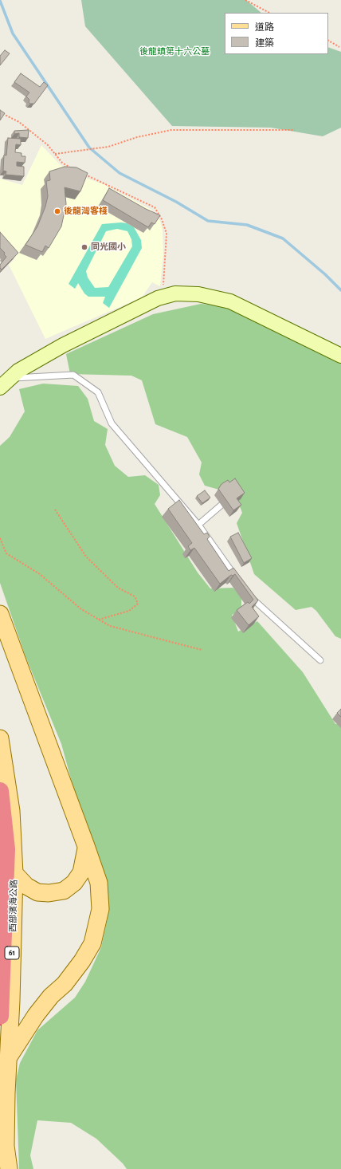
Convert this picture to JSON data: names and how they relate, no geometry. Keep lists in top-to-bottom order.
{
  "streets": {
    "highway": ["61"],
    "main road": ["西部濱海公路"]
  },
  "parks": ["後龍鎮第十六公墓"],
  "places": ["後龍灣客棧", "同光國小"],
  "legend": ["道路", "建築"]
}
